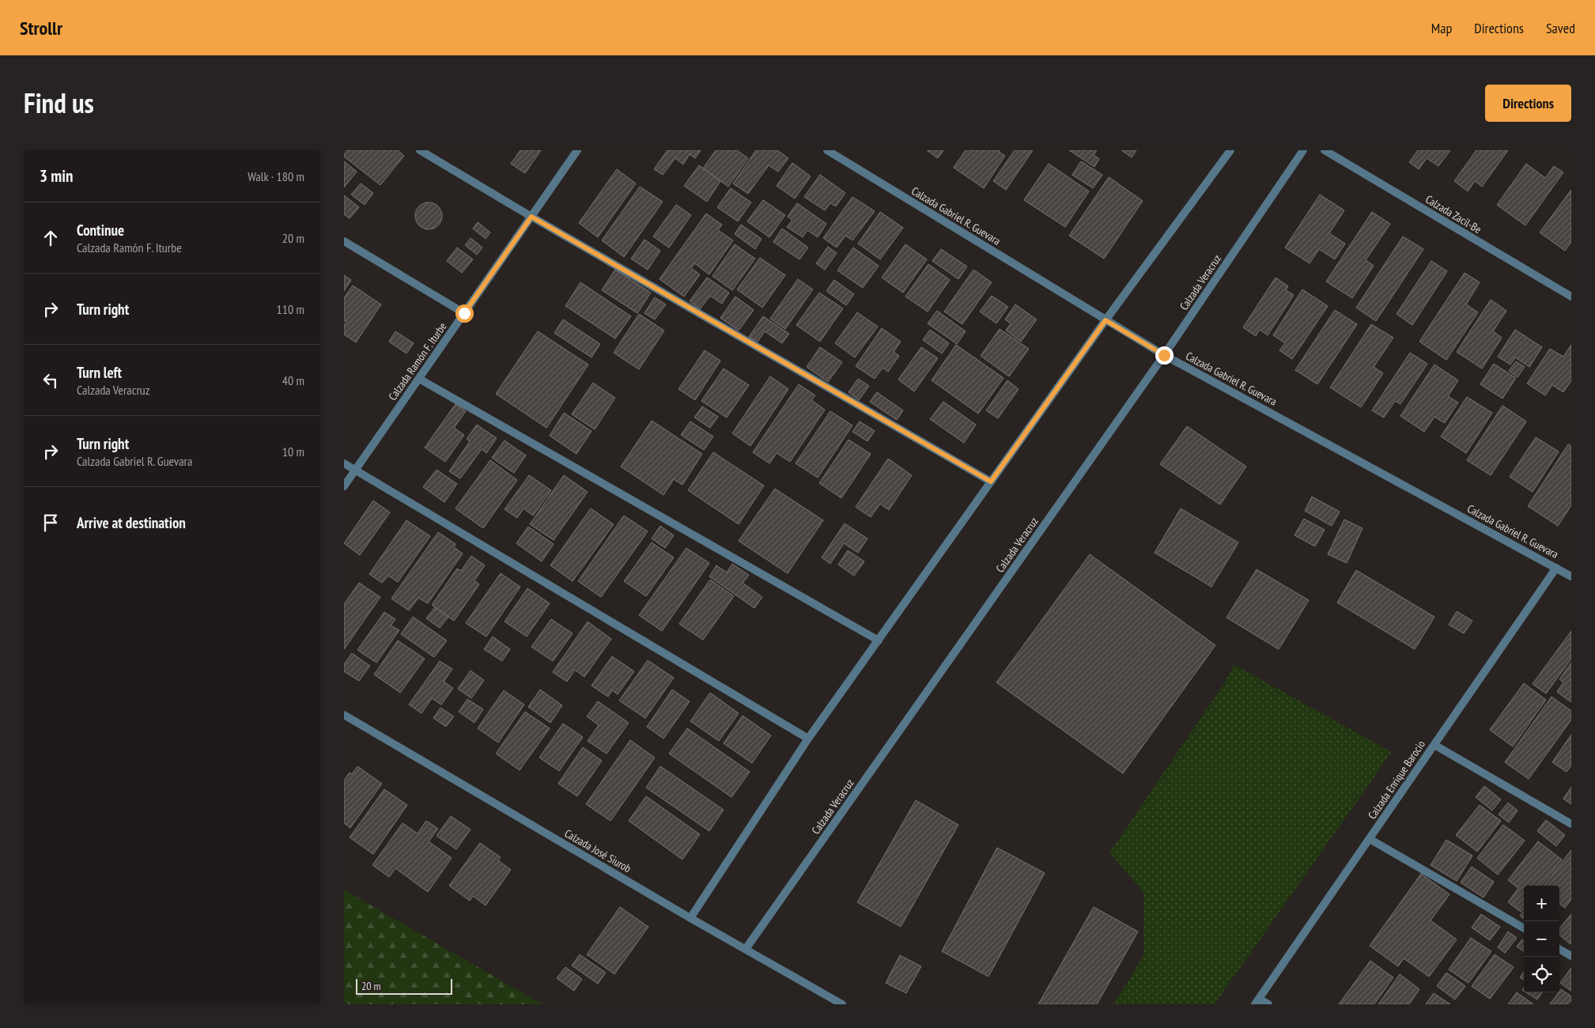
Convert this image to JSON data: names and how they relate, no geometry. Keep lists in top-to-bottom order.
{
  "streets": {
    "street": [
      "Calzada Zacil-Be",
      "Calzada Gabriel R. Guevara",
      "Calzada Veracruz",
      "Calzada Ramón F. Iturbe",
      "Calzada Enrique Barocio",
      "Calzada José Siurob"
    ]
  },
  "crossings": [
    ["Calzada Gabriel R. Guevara", "Calzada Veracruz"],
    ["Calzada Gabriel R. Guevara", "Calzada Enrique Barocio"],
    ["Calzada Veracruz", "Calzada José Siurob"]
  ],
  "scale_bar": "20 m",
  "page": {
    "header": "Strollr",
    "nav": ["Map", "Directions", "Saved"],
    "title": "Find us",
    "buttons": "Directions",
    "heading": ["3 min", "Walk · 180 m"],
    "list": [
      ["Continue", "Calzada Ramón F. Iturbe", "20 m"],
      ["Turn right", "110 m"],
      ["Turn left", "Calzada Veracruz", "40 m"],
      ["Turn right", "Calzada Gabriel R. Guevara", "10 m"],
      "Arrive at destination"
    ],
    "map_buttons": ["+", "−"],
    "scale": "20 m"
  }
}
